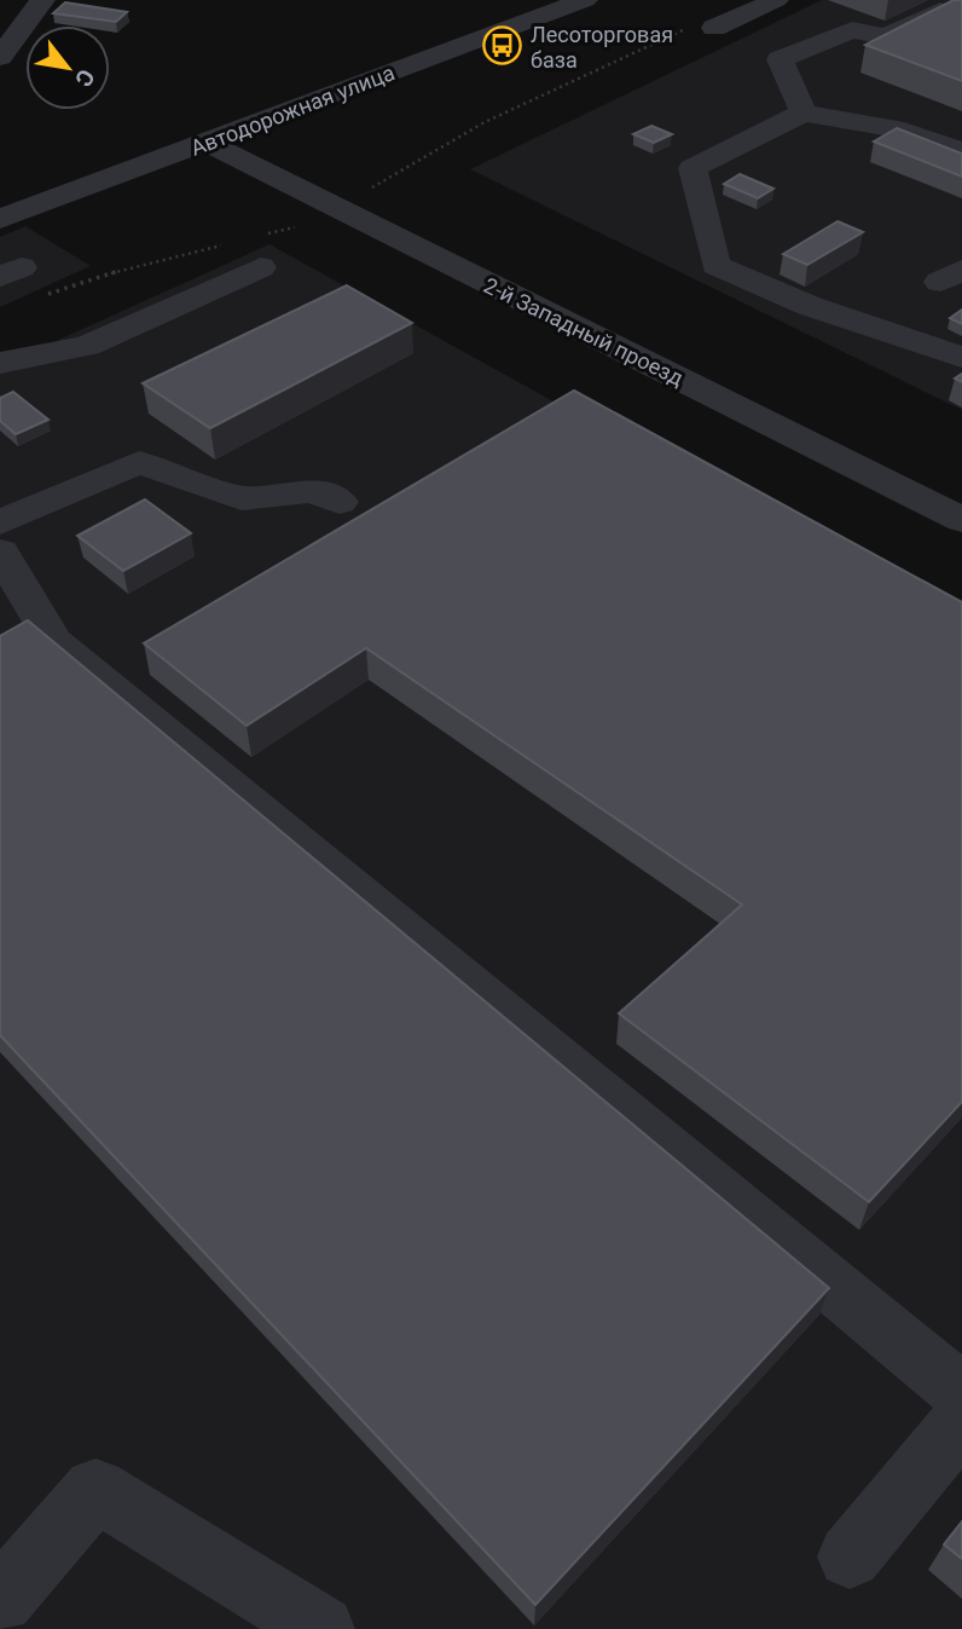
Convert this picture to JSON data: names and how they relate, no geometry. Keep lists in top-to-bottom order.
{
  "streets": {
    "street": ["Автодорожная улица", "2-й Западный проезд"]
  },
  "crossings": [
    ["Автодорожная улица", "2-й Западный проезд"]
  ],
  "places": {
    "bus stop": ["Лесоторговая база"]
  },
  "north": "bottom right"
}
